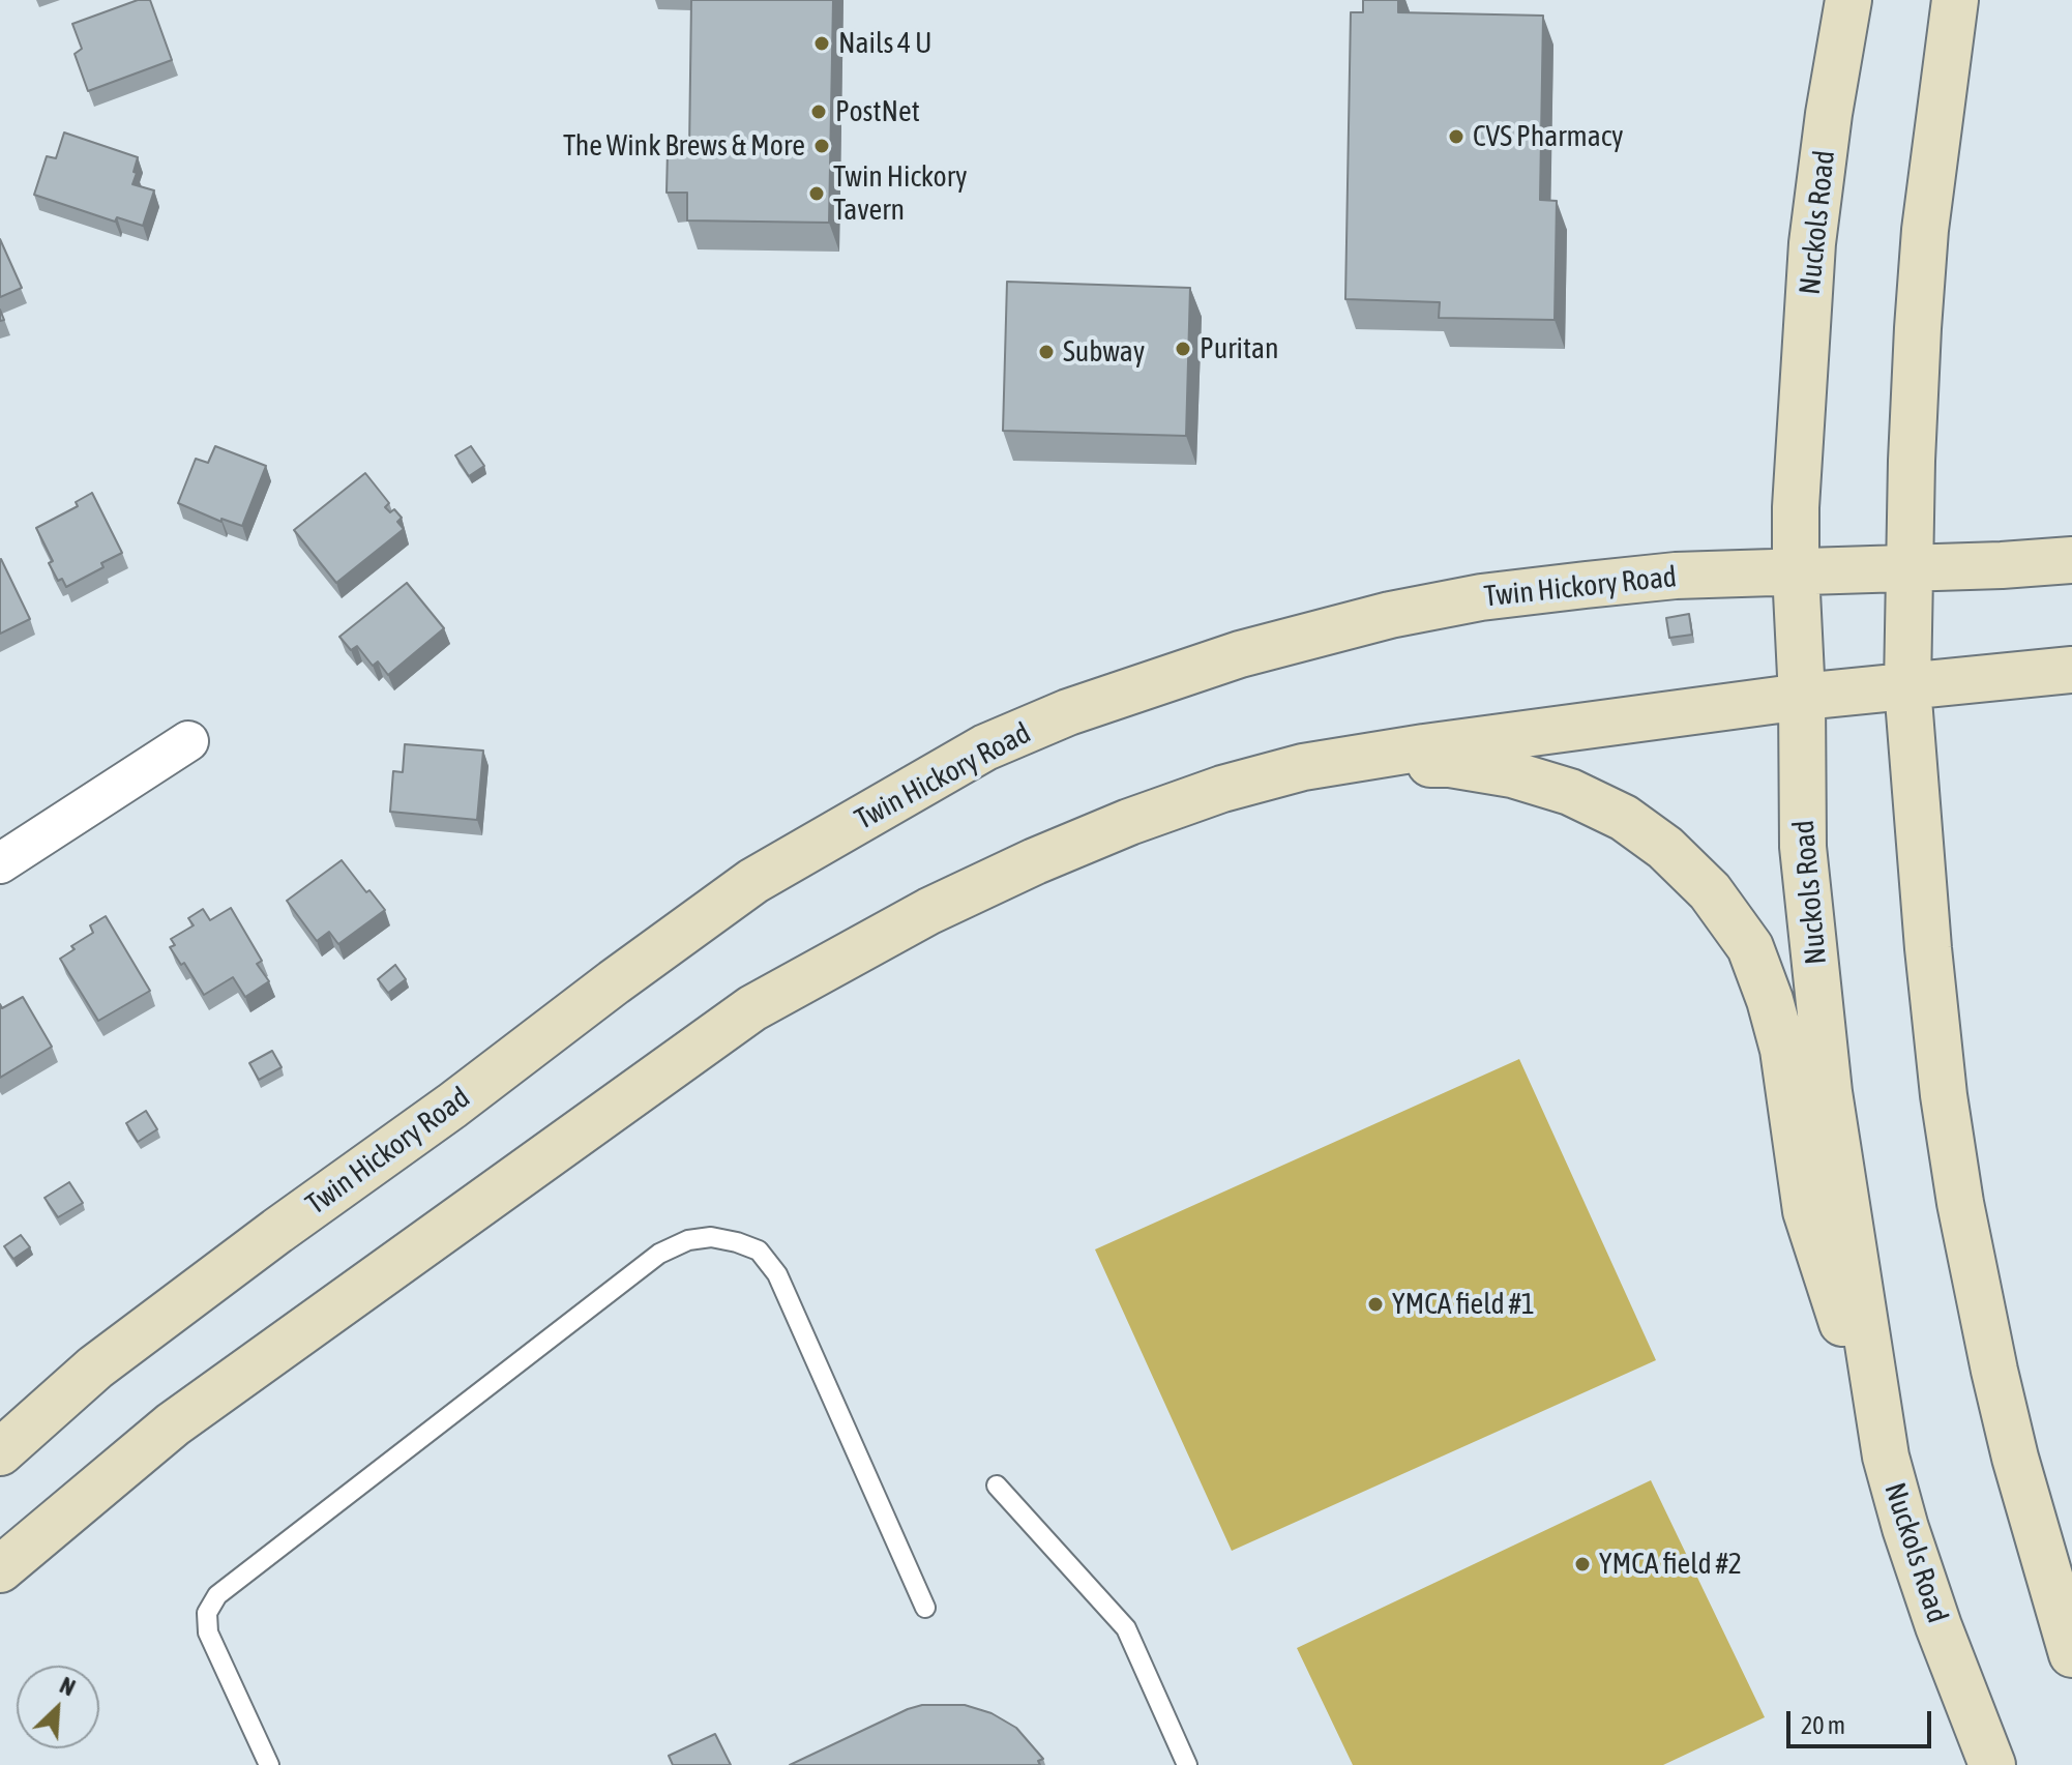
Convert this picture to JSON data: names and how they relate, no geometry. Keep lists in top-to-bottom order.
{
  "streets": {
    "main road": ["Nuckols Road", "Twin Hickory Road"]
  },
  "crossings": [
    ["Nuckols Road", "Twin Hickory Road"]
  ],
  "places": [
    "Nails 4 U",
    "PostNet",
    "CVS Pharmacy",
    "The Wink Brews & More",
    "Twin Hickory Tavern",
    "Puritan",
    "Subway",
    "YMCA field #1",
    "YMCA field #2"
  ],
  "scale_bar": "20 m",
  "north": "top right"
}
